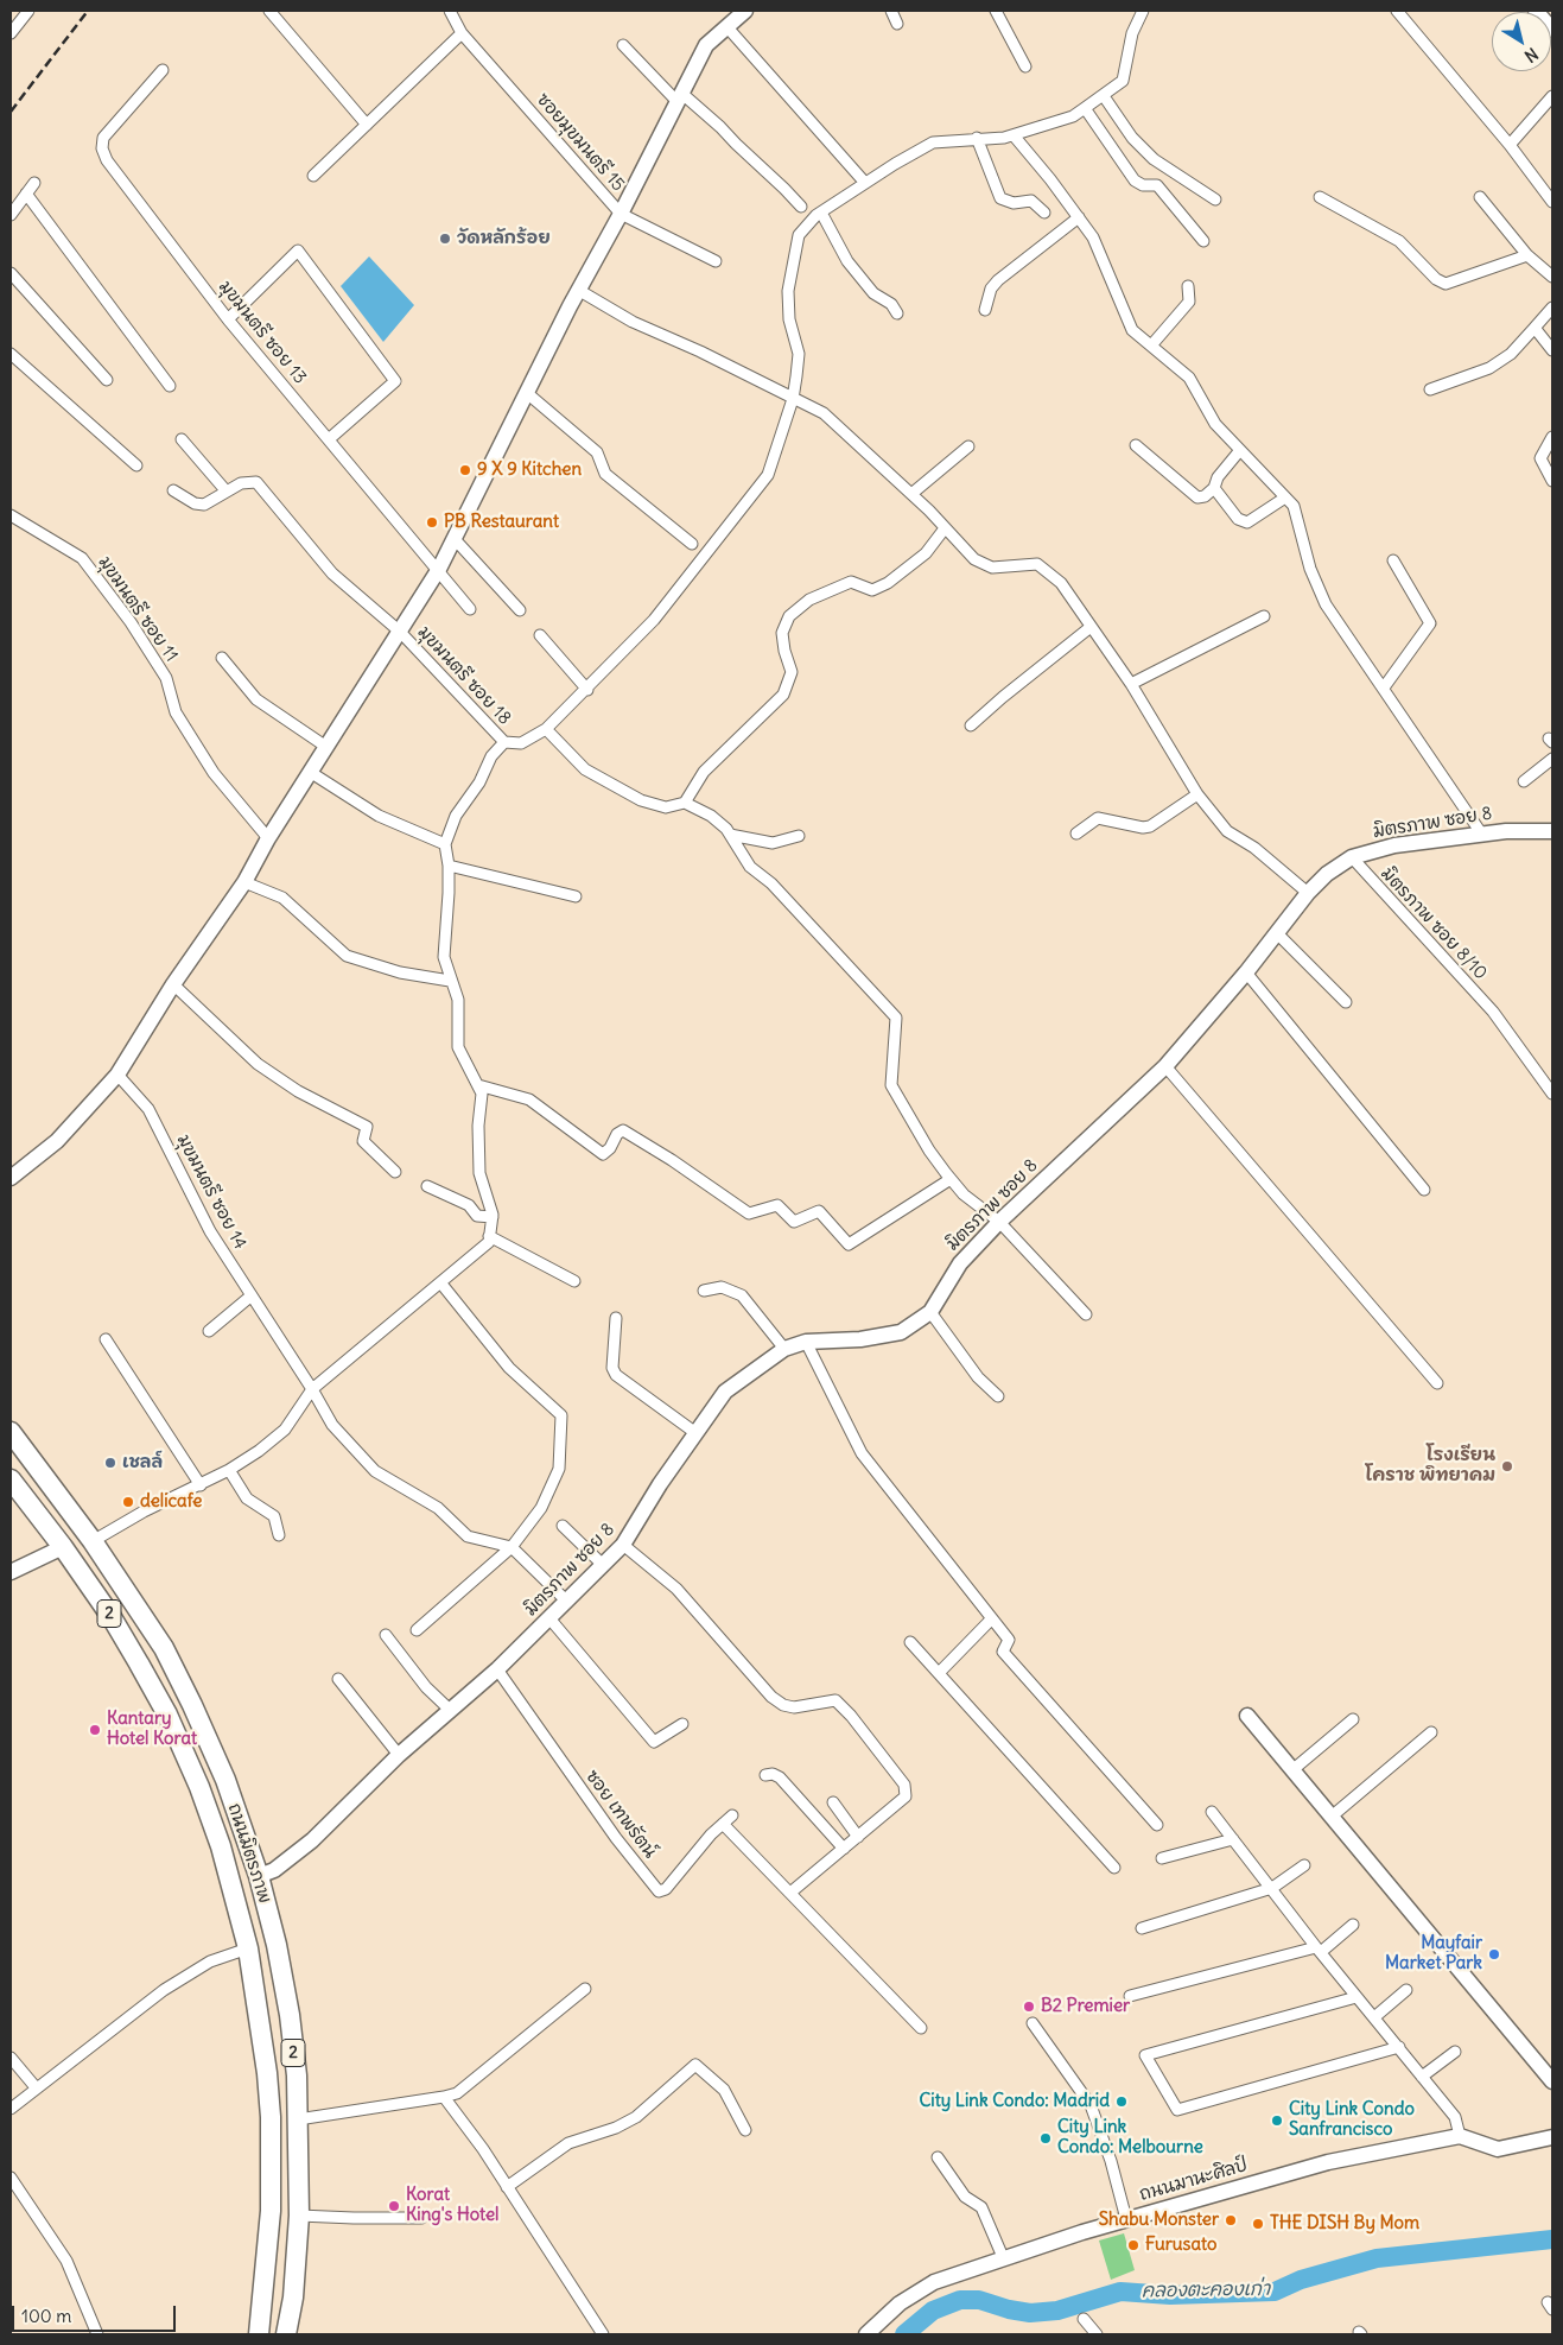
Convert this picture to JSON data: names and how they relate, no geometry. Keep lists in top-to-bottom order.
{
  "streets": {
    "highway": ["2", "ถนนมิตรภาพ"],
    "street": [
      "ซอยมุขมนตรี 15",
      "มุขมนตรี ซอย 13",
      "มุขมนตรี ซอย 11",
      "มุขมนตรี ซอย 18",
      "มิตรภาพ ซอย 8",
      "มิตรภาพ ซอย 8/10",
      "มุขมนตรี ซอย 14",
      "ซอย เทพรัตน์",
      "ถนนมานะศิลป์"
    ]
  },
  "crossings": [
    ["มิตรภาพ ซอย 8", "มิตรภาพ ซอย 8/10"],
    ["มิตรภาพ ซอย 8", "ซอย เทพรัตน์"],
    ["มิตรภาพ ซอย 8", "ถนนมิตรภาพ"]
  ],
  "water": ["คลองตะคองเก่า"],
  "places": [
    "วัดหลักร้อย",
    "9 X 9 Kitchen",
    "PB Restaurant",
    "เชลล์",
    "โรงเรียน โคราช พิทยาคม",
    "delicafe",
    "Kantary Hotel Korat",
    "Mayfair Market Park",
    "B2 Premier",
    "City Link Condo: Madrid",
    "City Link Condo Sanfrancisco",
    "City Link Condo: Melbourne",
    "Korat King's Hotel",
    "Shabu Monster",
    "THE DISH By Mom",
    "Furusato"
  ],
  "scale_bar": "100 m",
  "north": "bottom right"
}
